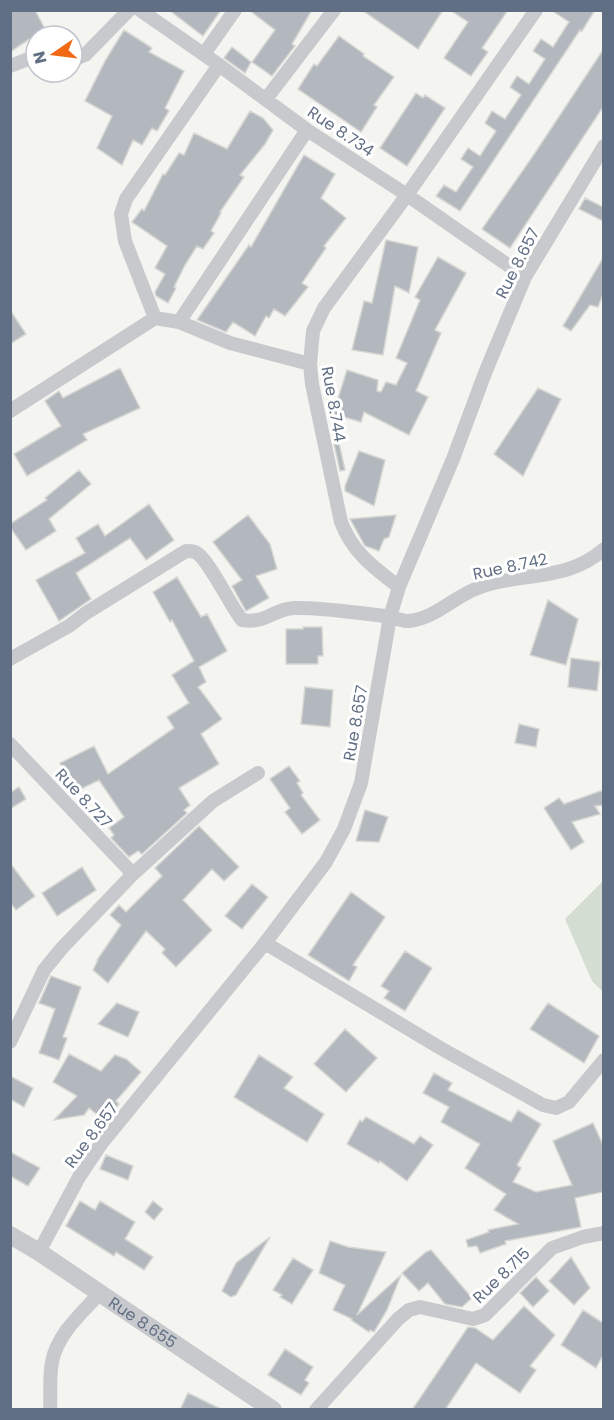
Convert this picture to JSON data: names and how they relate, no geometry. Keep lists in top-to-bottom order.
{
  "streets": {
    "street": [
      "Rue 8.734",
      "Rue 8.657",
      "Rue 8.744",
      "Rue 8.742",
      "Rue 8.727",
      "Rue 8.715",
      "Rue 8.655"
    ]
  },
  "crossings": [
    ["Rue 8.734", "Rue 8.657"],
    ["Rue 8.734", "Rue 8.744"],
    ["Rue 8.657", "Rue 8.744"],
    ["Rue 8.657", "Rue 8.742"],
    ["Rue 8.657", "Rue 8.655"]
  ],
  "north": "left"
}
